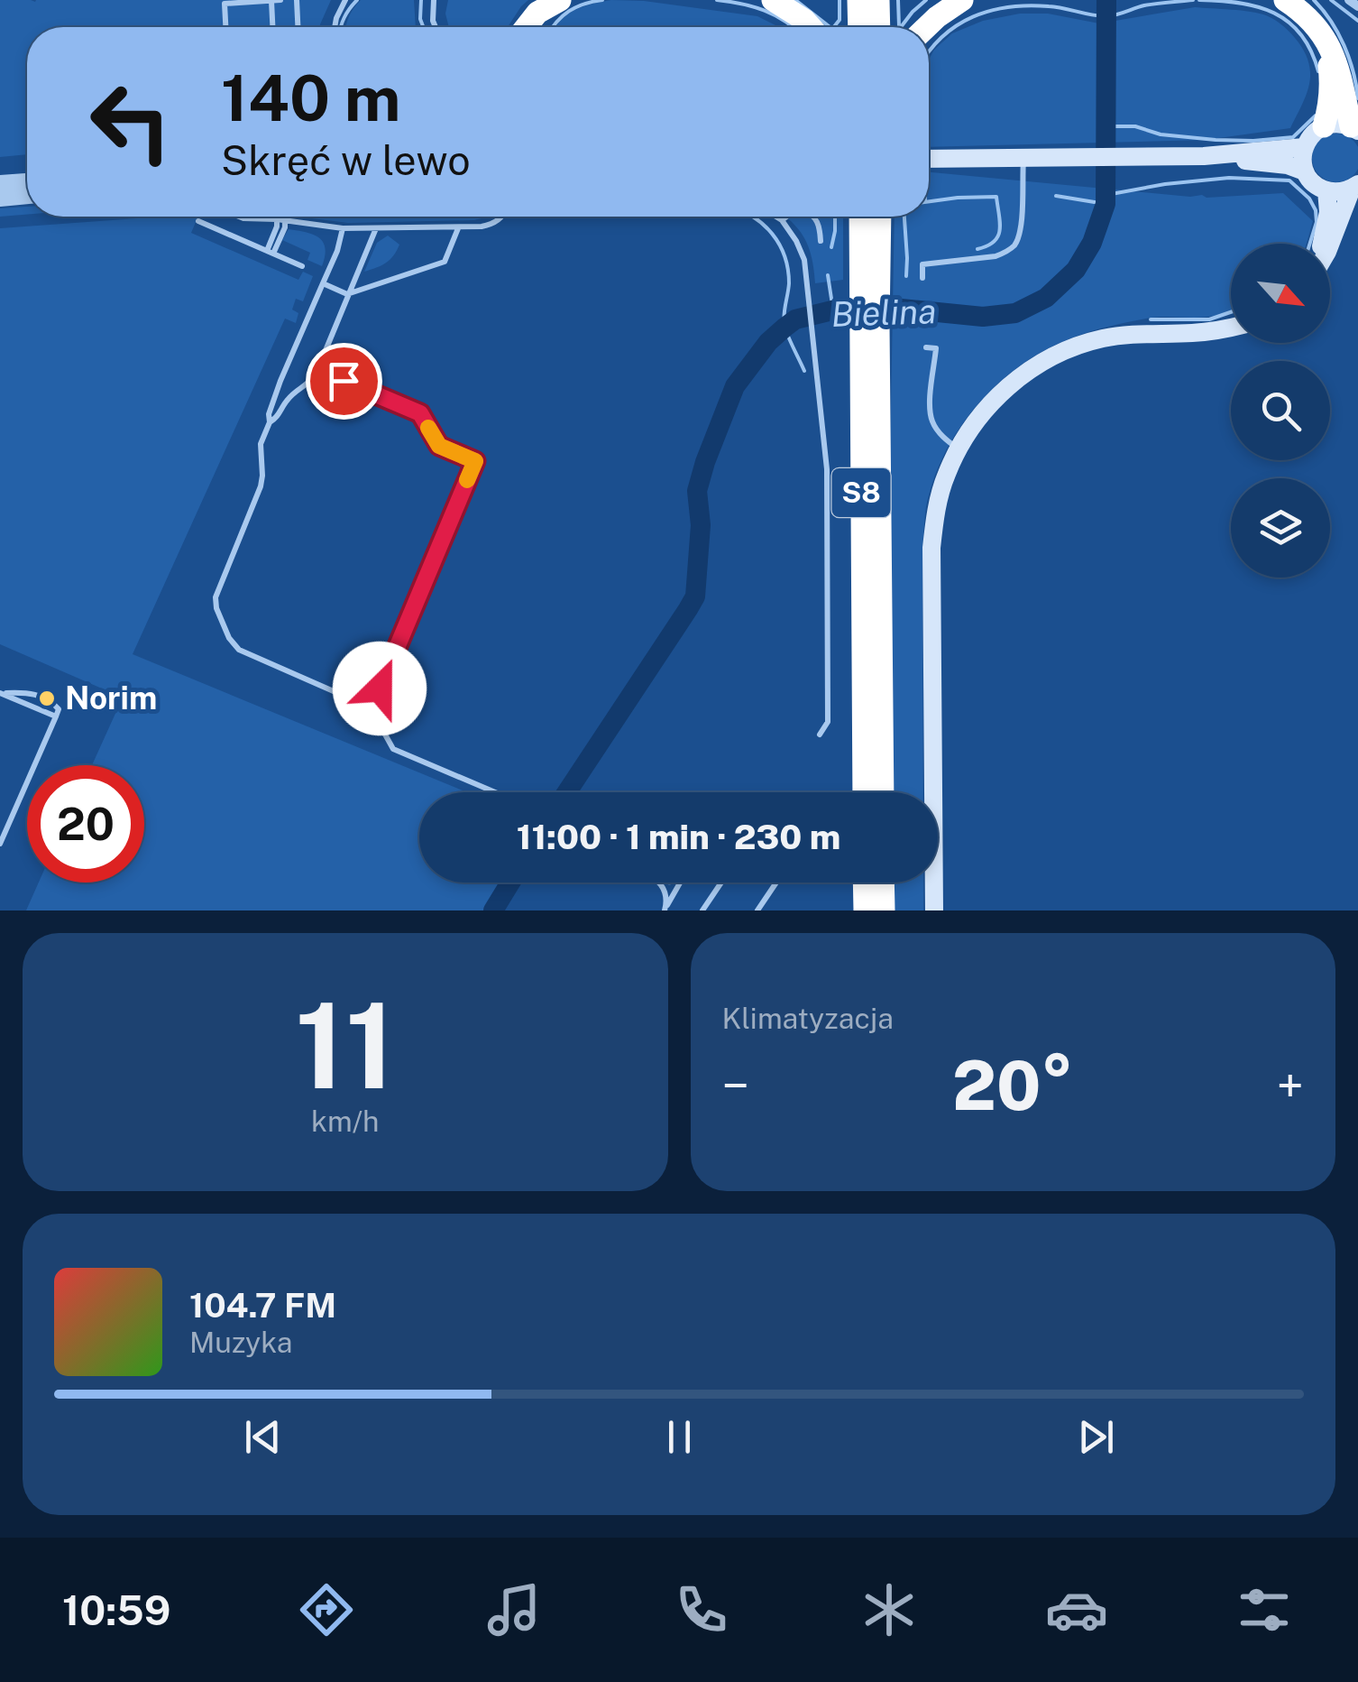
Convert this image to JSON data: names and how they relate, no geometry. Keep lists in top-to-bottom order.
{
  "streets": {
    "highway": ["S8"]
  },
  "water": ["Bielina"],
  "places": ["Norim"],
  "north": "bottom right",
  "page": {
    "turn": ["140 m", "Skręć w lewo"],
    "limit": "20",
    "trip": "11:00 · 1 min · 230 m",
    "tile": [
      ["11", "km/h"],
      "Klimatyzacja"
    ],
    "heat": ["−", "20°", "+"],
    "song": ["104.7 FM", "Muzyka"],
    "tabs": "10:59"
  }
}
